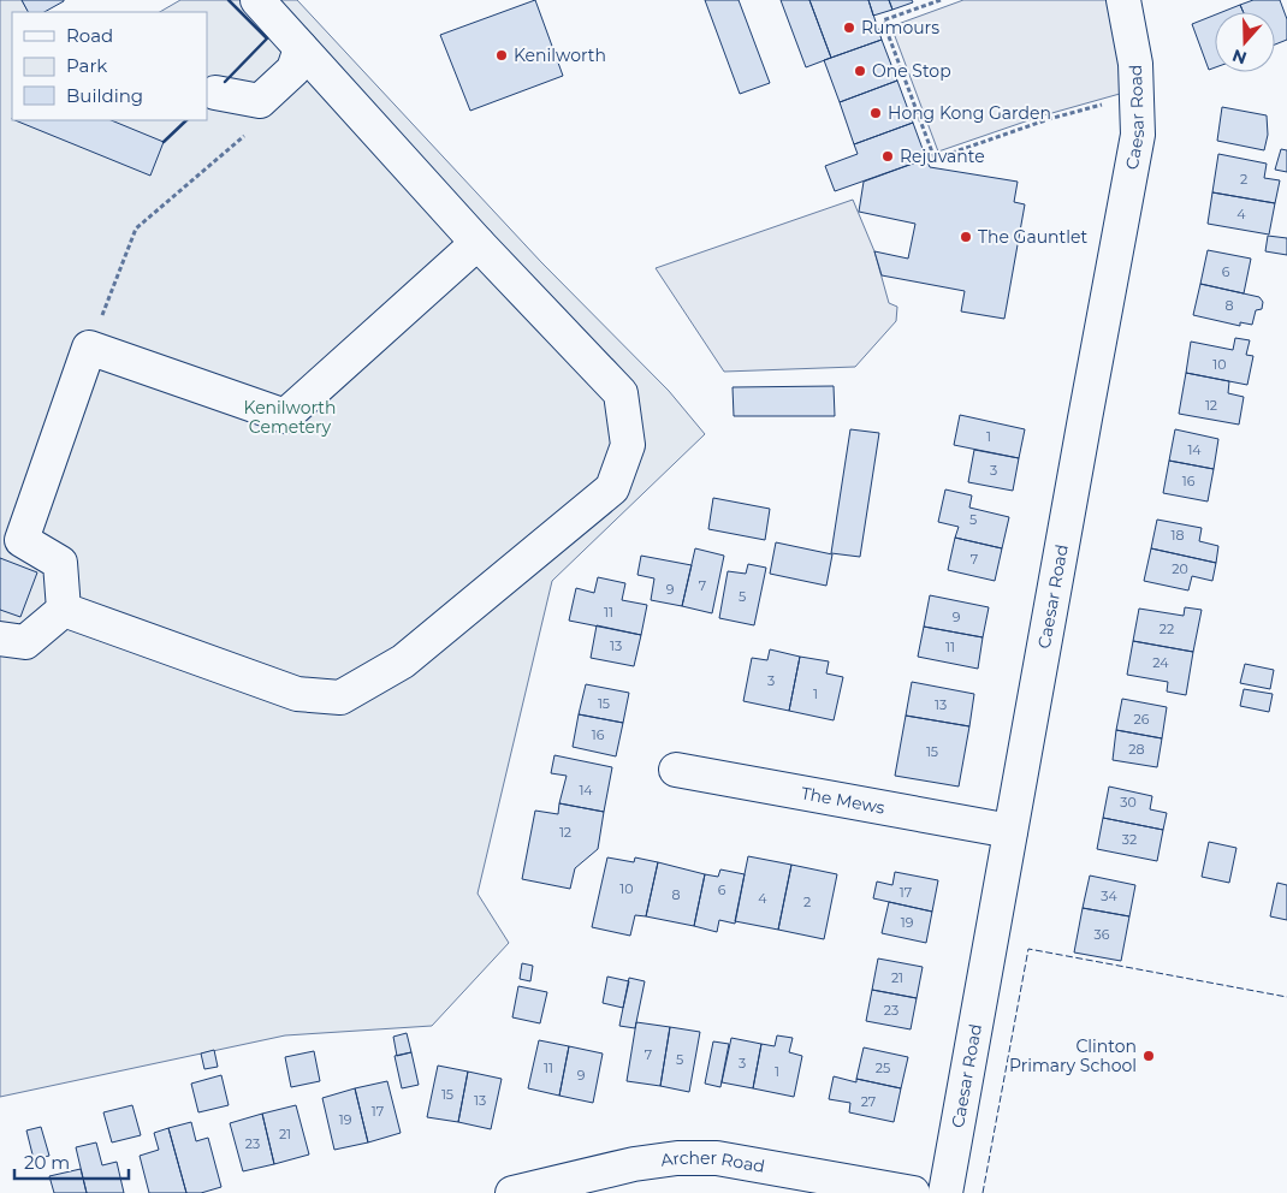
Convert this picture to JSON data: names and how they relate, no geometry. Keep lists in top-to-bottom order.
{
  "streets": {
    "street": ["Caesar Road", "The Mews", "Archer Road"]
  },
  "crossings": [
    ["Caesar Road", "The Mews"]
  ],
  "parks": ["Kenilworth Cemetery"],
  "places": [
    "Rumours",
    "Kenilworth",
    "One Stop",
    "Hong Kong Garden",
    "Rejuvante",
    "The Gauntlet",
    "Clinton Primary School"
  ],
  "house_numbers": [
    "2",
    "4",
    "6",
    "8",
    "10",
    "12",
    "1",
    "14",
    "3",
    "16",
    "5",
    "18",
    "7",
    "20",
    "7",
    "9",
    "5",
    "11",
    "9",
    "22",
    "13",
    "11",
    "24",
    "3",
    "1",
    "15",
    "13",
    "26",
    "16",
    "28",
    "15",
    "14",
    "30",
    "12",
    "32",
    "10",
    "6",
    "17",
    "8",
    "34",
    "4",
    "2",
    "19",
    "36",
    "21",
    "23",
    "7",
    "5",
    "3",
    "11",
    "25",
    "1",
    "9",
    "15",
    "13",
    "27",
    "17",
    "19",
    "21",
    "23"
  ],
  "legend": ["Road", "Park", "Building"],
  "scale_bar": "20 m",
  "north": "bottom"
}
